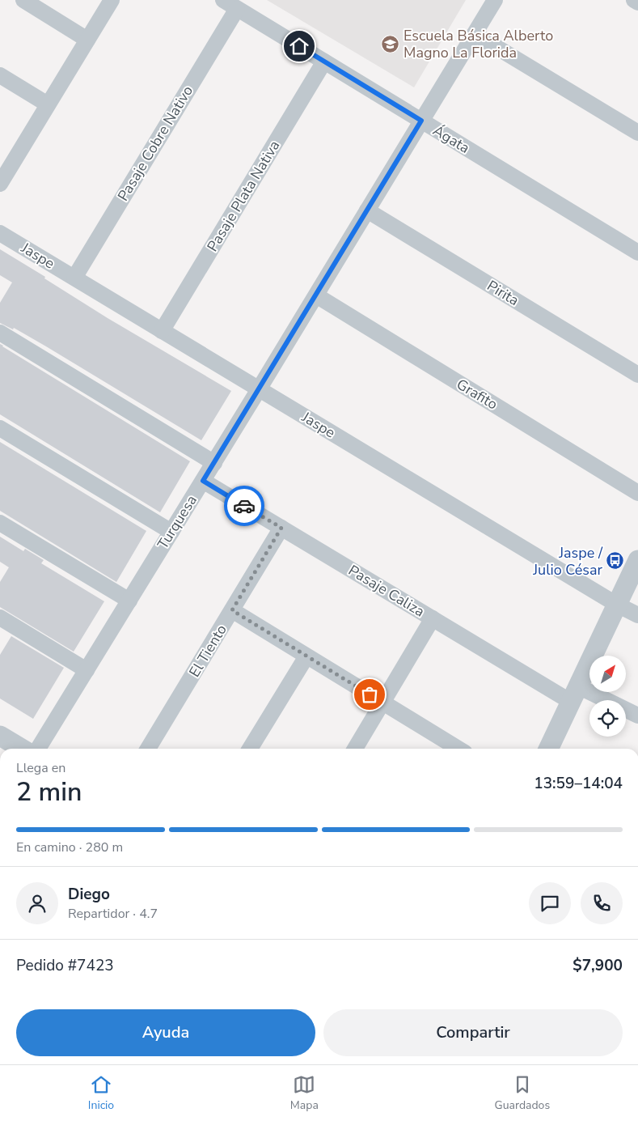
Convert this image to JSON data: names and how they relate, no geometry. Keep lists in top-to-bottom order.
{
  "streets": {
    "street": [
      "Ágata",
      "Pasaje Cobre Nativo",
      "Pasaje Plata Nativa",
      "Jaspe",
      "Pirita",
      "Grafito",
      "Turquesa",
      "Pasaje Caliza",
      "El Tiento"
    ]
  },
  "crossings": [
    ["Ágata", "Pasaje Cobre Nativo"],
    ["Ágata", "Pasaje Plata Nativa"],
    ["Ágata", "Turquesa"],
    ["Pasaje Cobre Nativo", "Jaspe"],
    ["Pasaje Plata Nativa", "Jaspe"],
    ["Jaspe", "Turquesa"],
    ["Pirita", "Turquesa"],
    ["Grafito", "Turquesa"],
    ["Turquesa", "Pasaje Caliza"],
    ["Pasaje Caliza", "El Tiento"]
  ],
  "places": {
    "school or university": ["Escuela Básica Alberto Magno La Florida"],
    "bus stop": ["Jaspe / Julio César"]
  },
  "north": "top right",
  "page": {
    "heading": ["2 min", "Llega en", "13:59–14:04"],
    "panel": [
      "Diego",
      "Repartidor · 4.7",
      "Pedido #7423",
      "$7,900"
    ],
    "bar": "En camino · 280 m",
    "buttons": ["Ayuda", "Compartir"],
    "tabs": ["Inicio", "Mapa", "Guardados"]
  }
}
